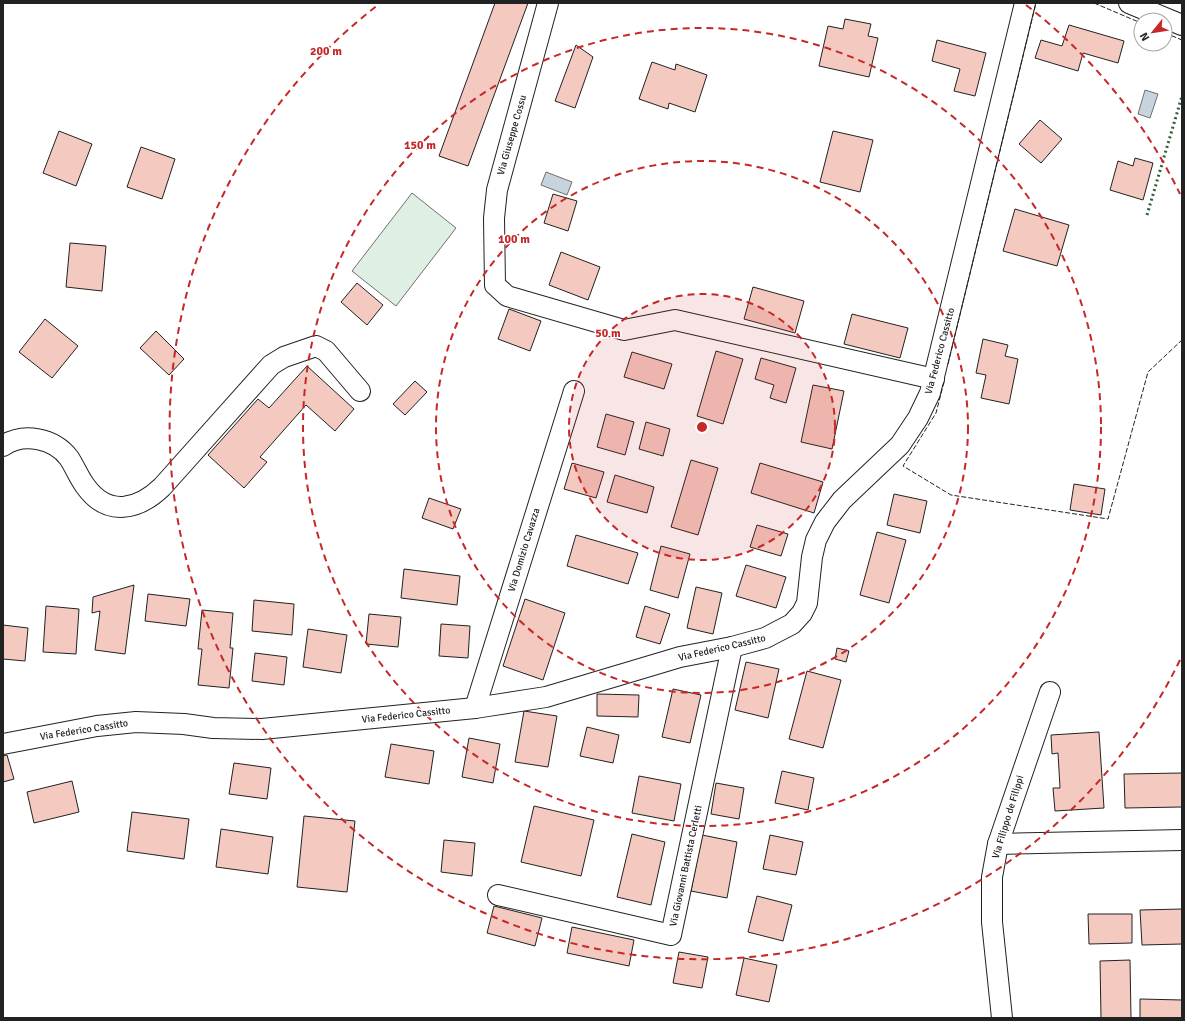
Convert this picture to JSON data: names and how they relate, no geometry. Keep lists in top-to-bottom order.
{
  "streets": {
    "street": [
      "Via Giuseppe Cossu",
      "Via Federico Cassitto",
      "Via Domizio Cavazza",
      "Via Filippo de Filippi",
      "Via Giovanni Battista Cerletti"
    ]
  },
  "crossings": [
    ["Via Giuseppe Cossu", "Via Federico Cassitto"],
    ["Via Federico Cassitto", "Via Domizio Cavazza"],
    ["Via Federico Cassitto", "Via Giovanni Battista Cerletti"]
  ],
  "north": "bottom left",
  "rings": [
    "200 m",
    "150 m",
    "100 m",
    "50 m"
  ]
}
